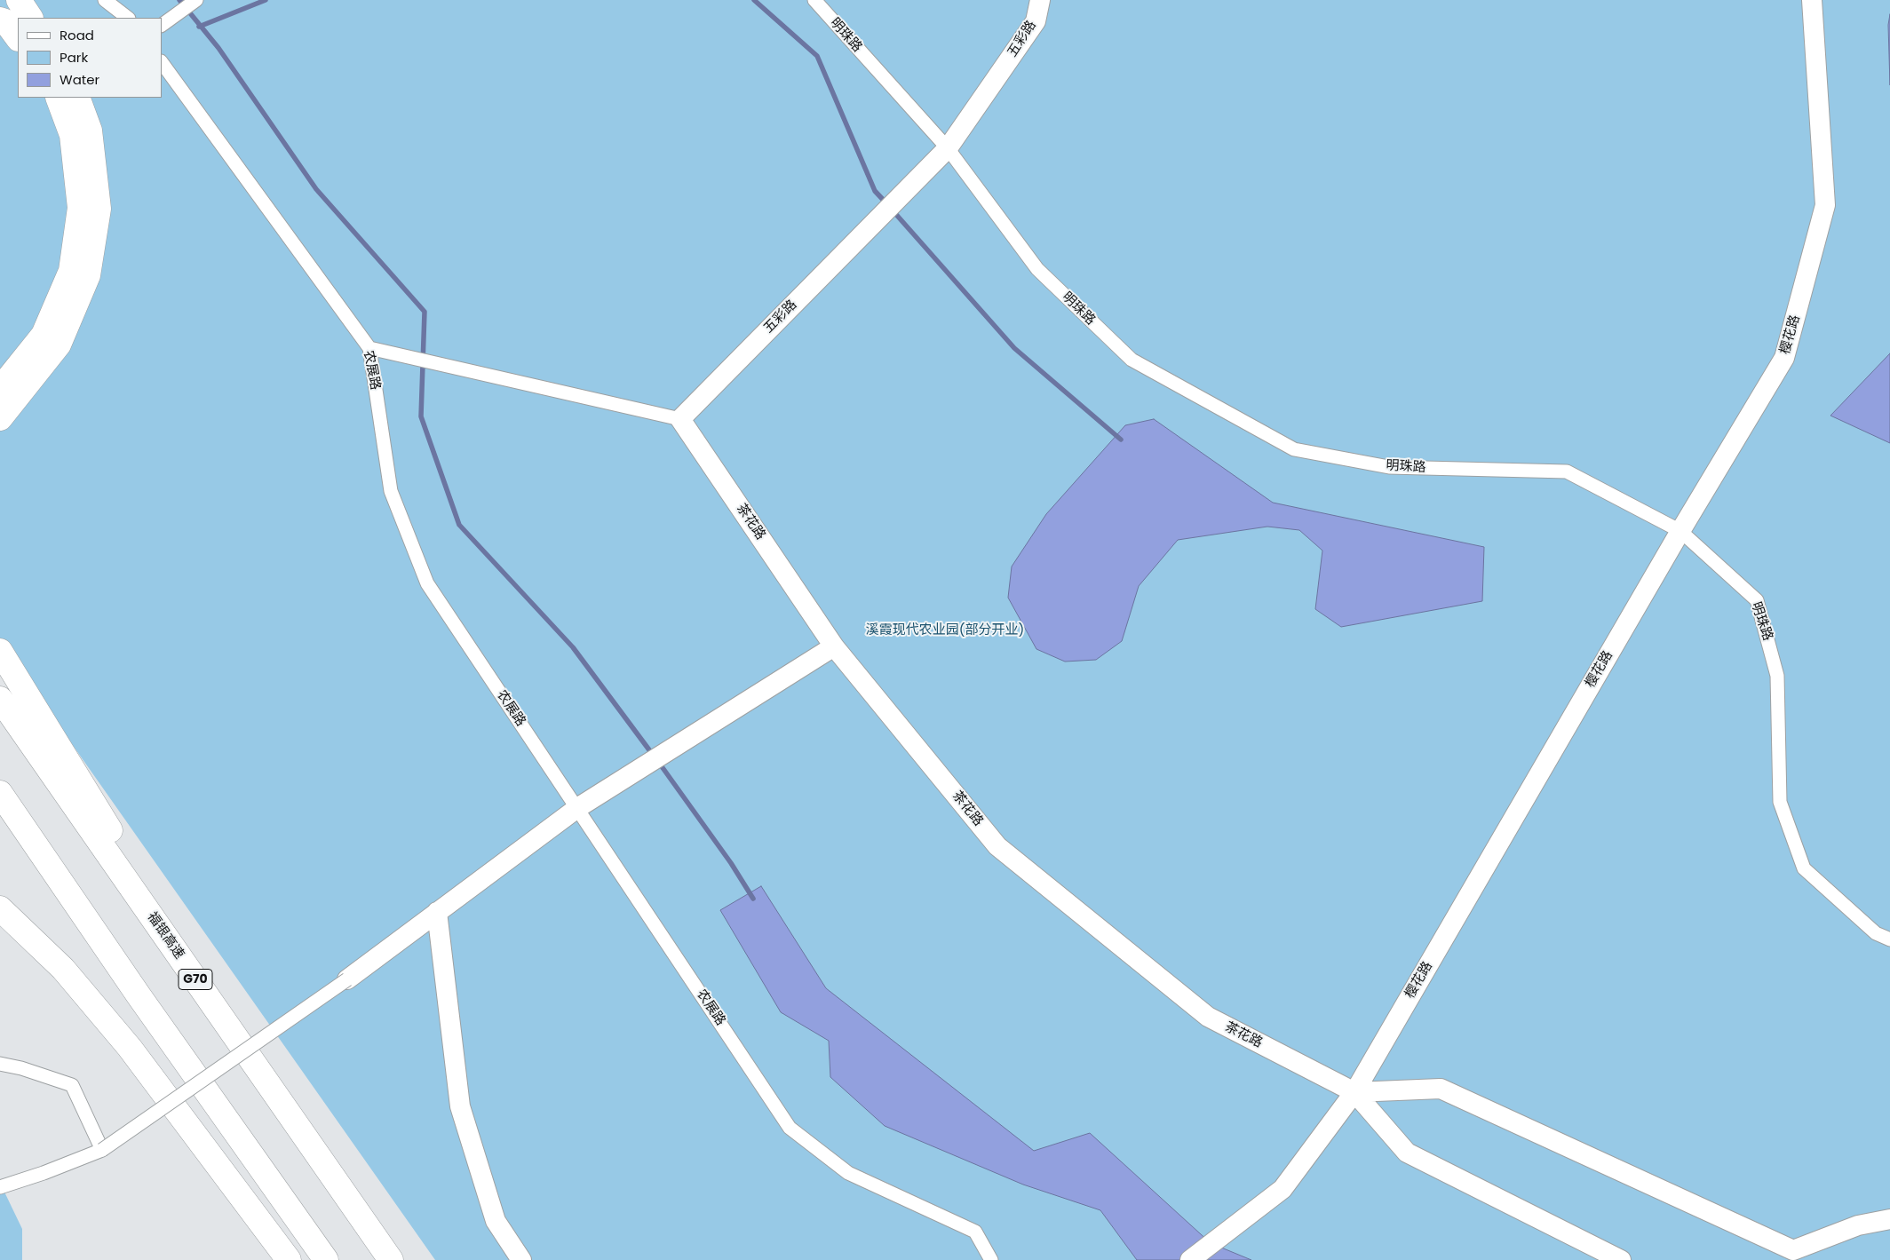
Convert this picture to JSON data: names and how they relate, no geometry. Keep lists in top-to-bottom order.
{
  "streets": {
    "highway": ["福银高速", "G70"],
    "street": [
      "明珠路",
      "五彩路",
      "樱花路",
      "农展路",
      "茶花路"
    ]
  },
  "crossings": [
    ["明珠路", "五彩路"],
    ["明珠路", "樱花路"],
    ["五彩路", "茶花路"],
    ["樱花路", "茶花路"]
  ],
  "parks": ["溪霞现代农业园(部分开业)"],
  "legend": ["Road", "Park", "Water"]
}
